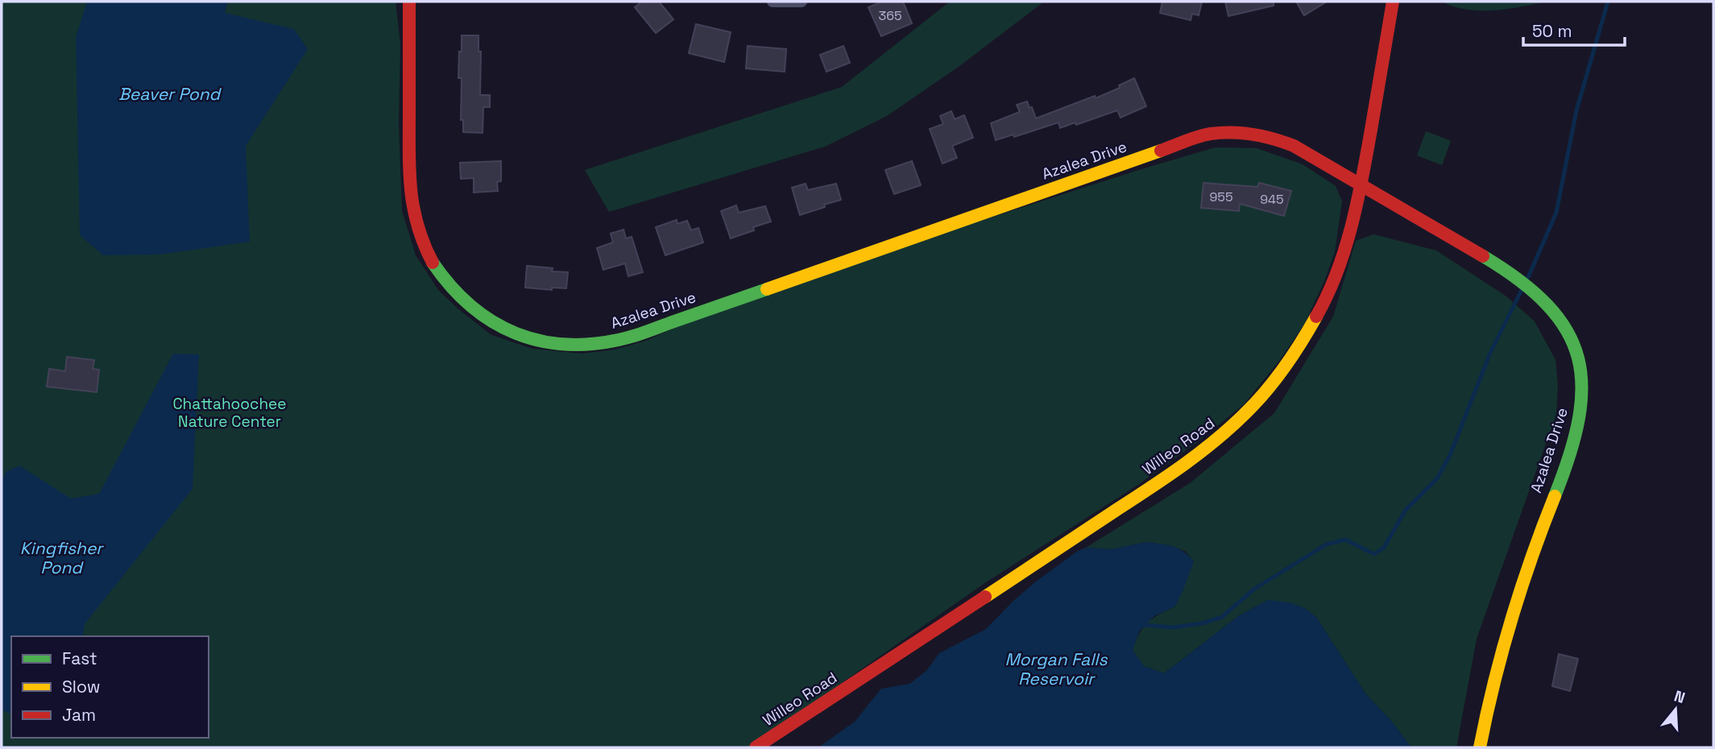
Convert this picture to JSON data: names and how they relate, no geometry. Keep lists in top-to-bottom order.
{
  "streets": {
    "street": ["Azalea Drive", "Willeo Road"]
  },
  "crossings": [
    ["Azalea Drive", "Willeo Road"]
  ],
  "water": ["Beaver Pond", "Kingfisher Pond", "Morgan Falls Reservoir"],
  "parks": ["Chattahoochee Nature Center"],
  "house_numbers": ["365", "955", "945"],
  "legend": ["Fast", "Slow", "Jam"],
  "scale_bar": "50 m",
  "north": "top"
}
